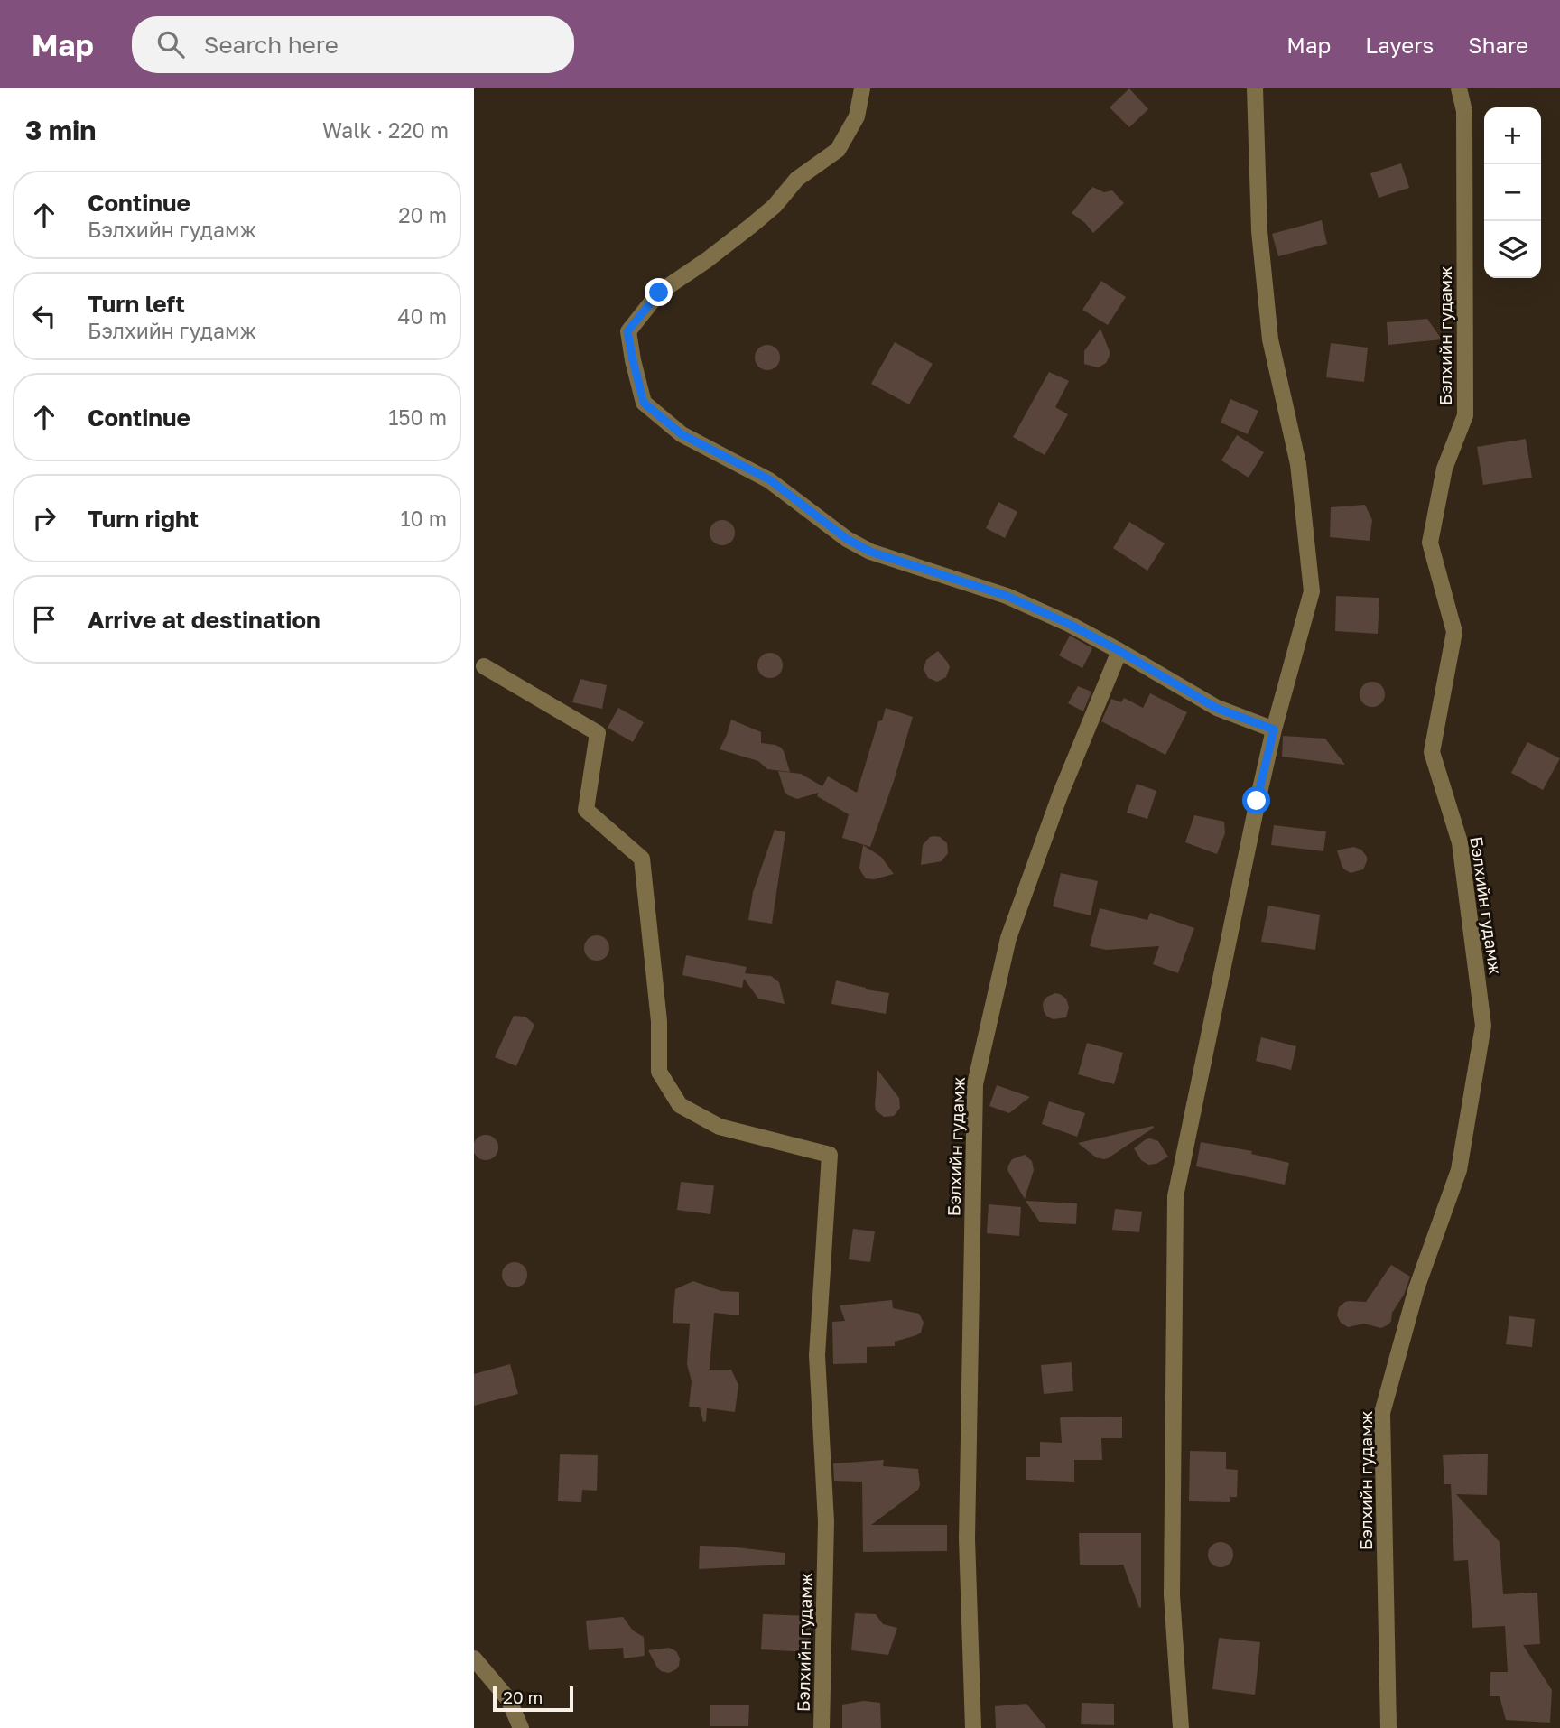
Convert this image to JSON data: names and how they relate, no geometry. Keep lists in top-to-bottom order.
{
  "streets": {
    "street": ["Бэлхийн гудамж"]
  },
  "scale_bar": "20 m",
  "page": {
    "header": "Map",
    "search": "Search here",
    "nav": ["Map", "Layers", "Share"],
    "heading": ["3 min", "Walk · 220 m"],
    "map_buttons": ["+", "−"],
    "list": [
      ["Continue", "Бэлхийн гудамж", "20 m"],
      ["Turn left", "Бэлхийн гудамж", "40 m"],
      ["Continue", "150 m"],
      ["Turn right", "10 m"],
      "Arrive at destination"
    ],
    "scale": "20 m"
  }
}
